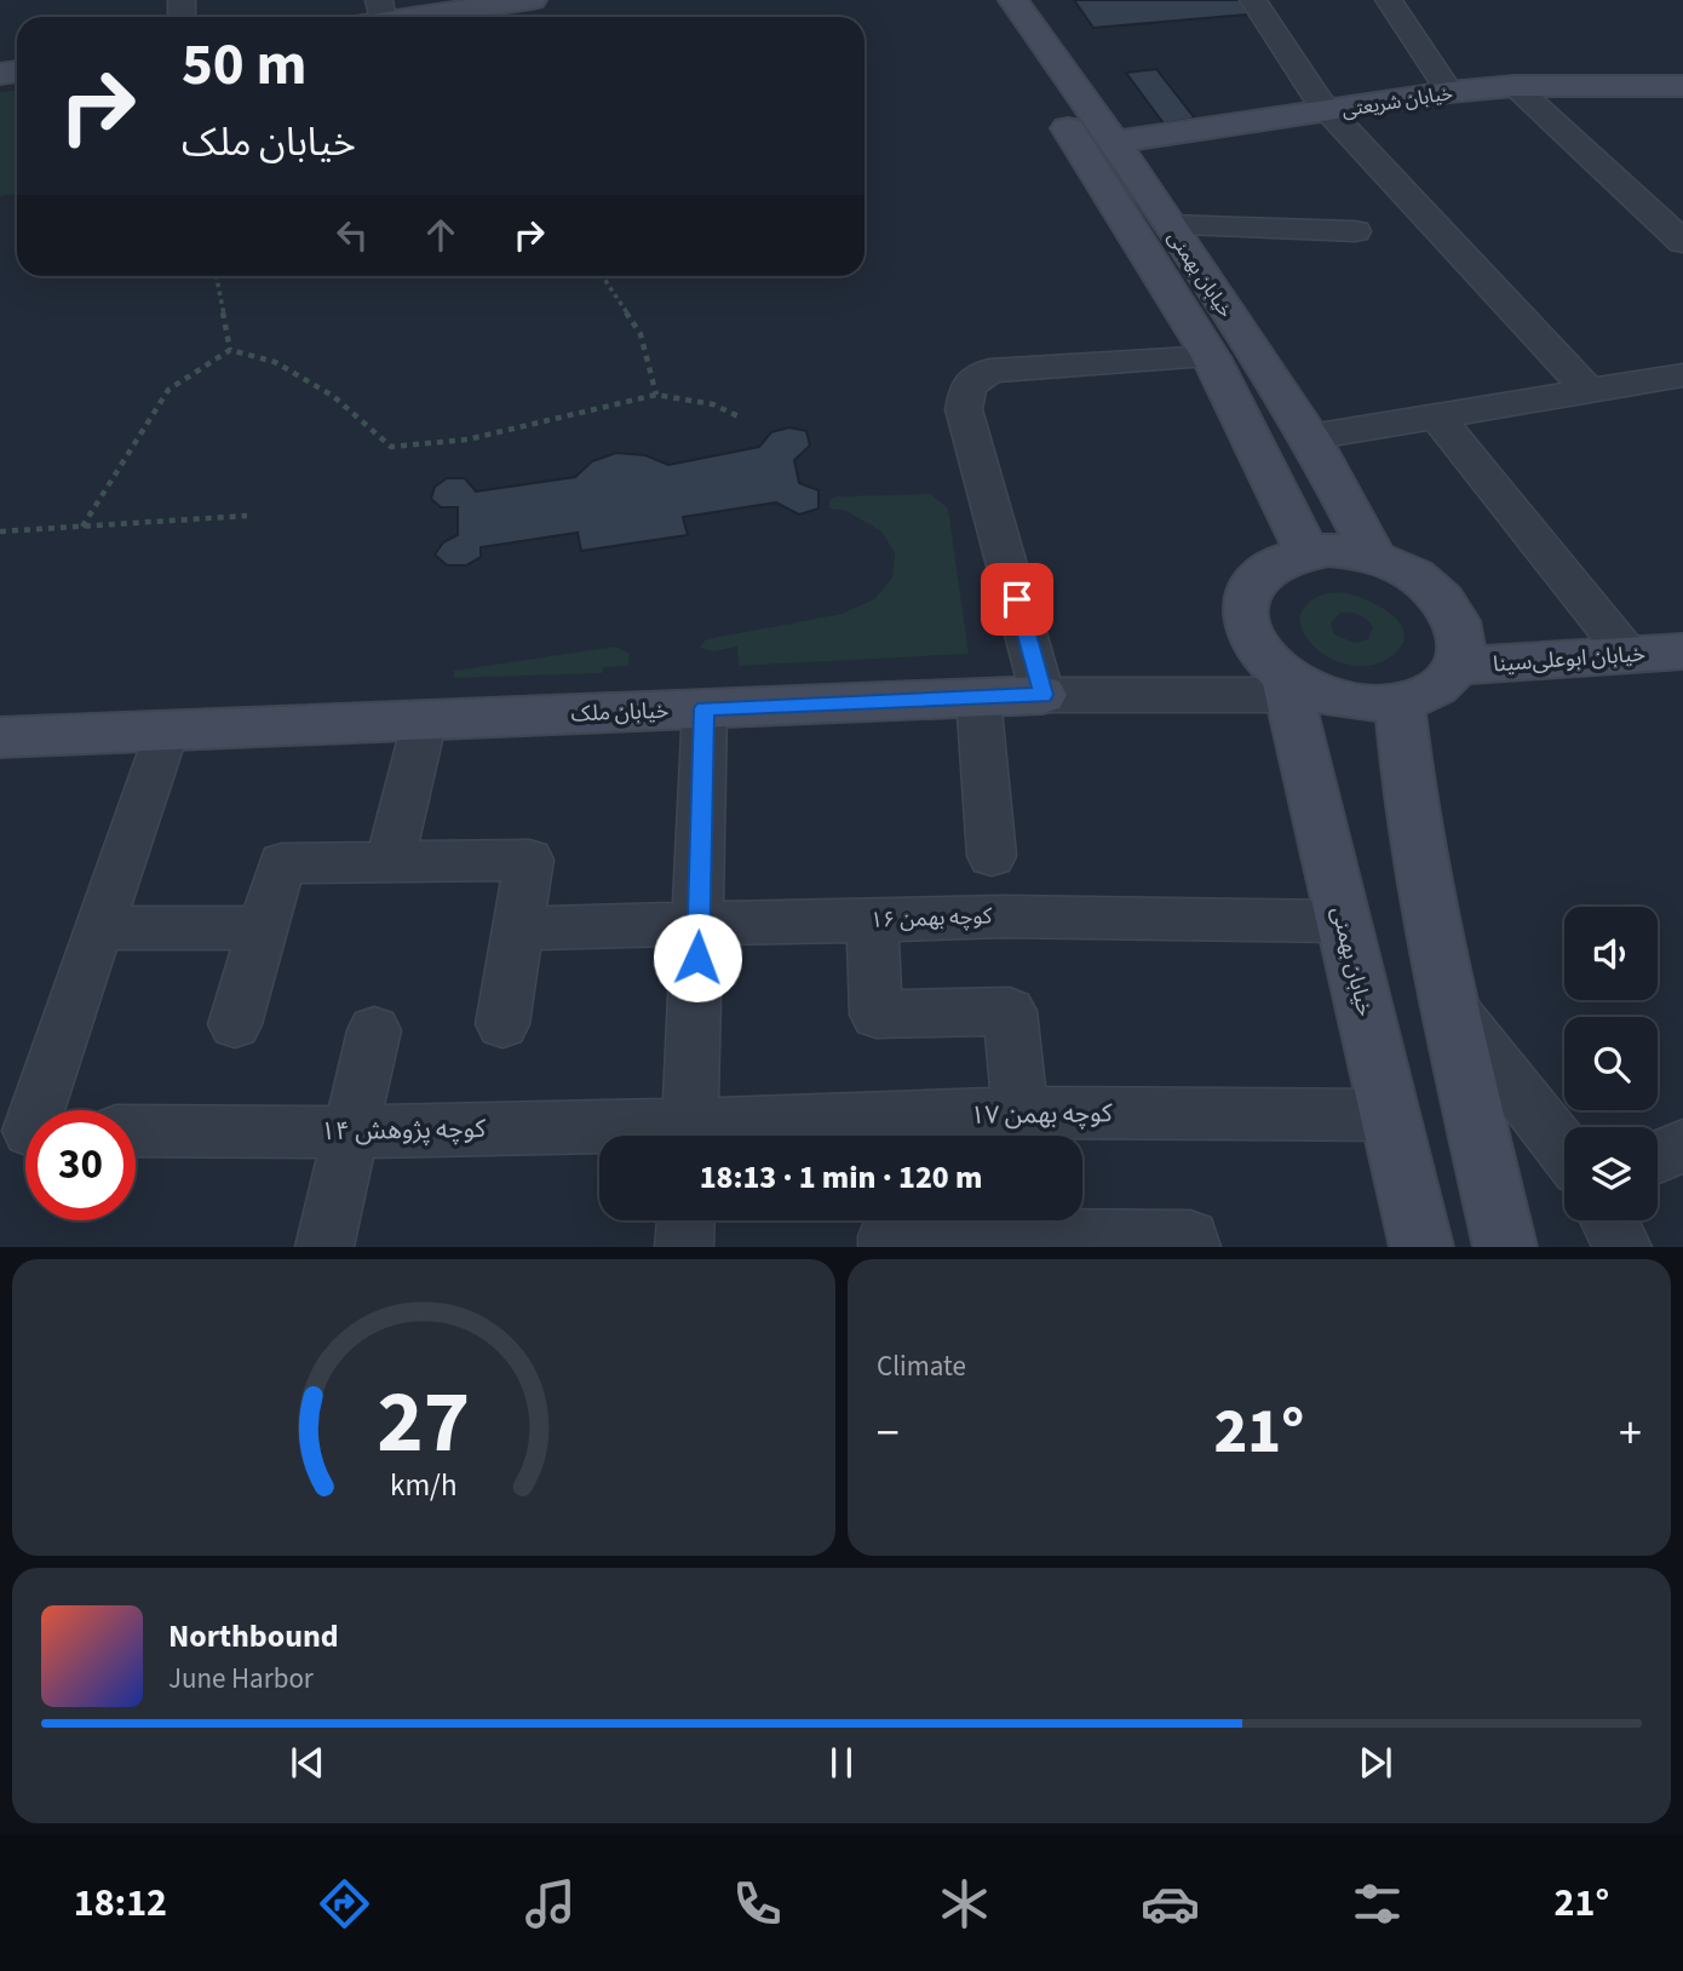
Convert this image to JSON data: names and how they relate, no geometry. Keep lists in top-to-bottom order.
{
  "streets": {
    "street": [
      "خیابان شریعتی",
      "خیابان بهمنی",
      "خیابان ابوعلی‌سینا",
      "خیابان ملک",
      "کوچه بهمن ۱۶",
      "کوچه بهمن ۱۷",
      "کوچه پژوهش ۱۴"
    ]
  },
  "crossings": [
    ["خیابان شریعتی", "خیابان بهمنی"],
    ["خیابان بهمنی", "خیابان ابوعلی‌سینا"],
    ["خیابان بهمنی", "خیابان ملک"],
    ["خیابان بهمنی", "کوچه بهمن ۱۶"],
    ["خیابان بهمنی", "کوچه بهمن ۱۷"],
    ["خیابان ابوعلی‌سینا", "خیابان ملک"]
  ],
  "page": {
    "turn": ["50 m", "خیابان ملک"],
    "limit": "30",
    "trip": "18:13 · 1 min · 120 m",
    "tile": "Climate",
    "heat": ["−", "21°", "+"],
    "song": ["Northbound", "June Harbor"],
    "tabs": ["18:12", "21°"],
    "gauge": ["27", "km/h"]
  }
}
